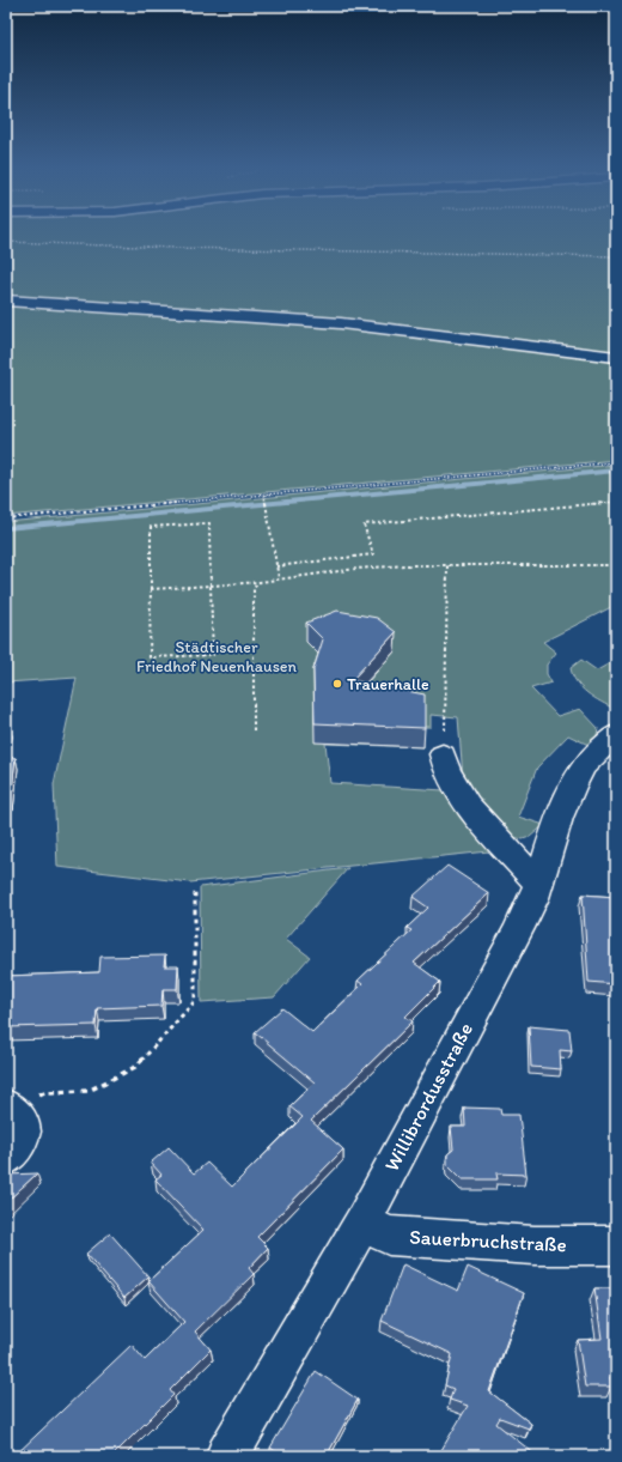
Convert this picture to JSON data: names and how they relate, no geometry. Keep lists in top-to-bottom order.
{
  "streets": {
    "street": ["Willibrordusstraße", "Sauerbruchstraße"]
  },
  "crossings": [
    ["Willibrordusstraße", "Sauerbruchstraße"]
  ],
  "parks": ["Städtischer Friedhof Neuenhausen"],
  "places": ["Trauerhalle"]
}
